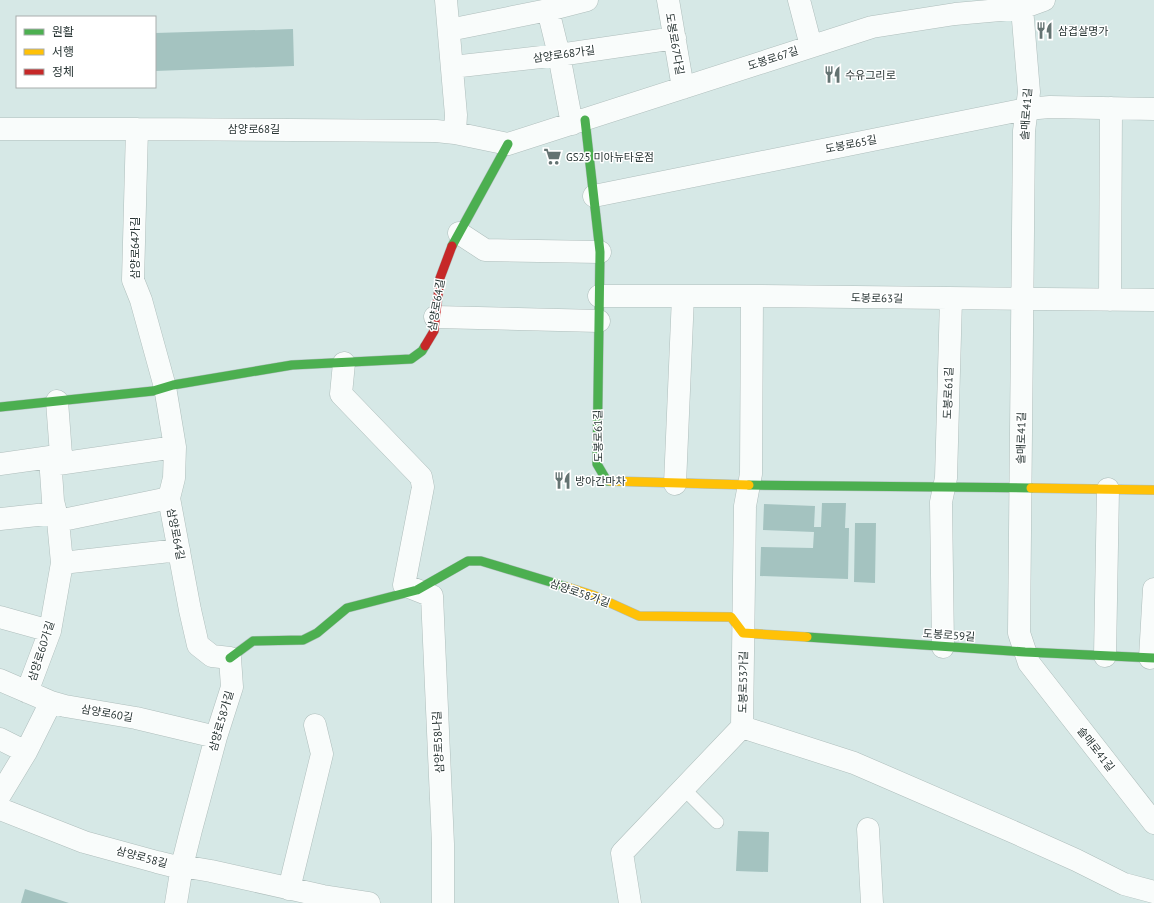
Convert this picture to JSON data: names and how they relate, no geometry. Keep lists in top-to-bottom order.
{
  "streets": {
    "street": [
      "도봉로67다길",
      "삼양로68가길",
      "도봉로67길",
      "솔매로41길",
      "삼양로68길",
      "도봉로65길",
      "삼양로64가길",
      "도봉로63길",
      "삼양로64길",
      "도봉로61길",
      "삼양로58가길",
      "도봉로59길",
      "삼양로60가길",
      "도봉로53가길",
      "삼양로60길",
      "삼양로58나길",
      "삼양로58길"
    ]
  },
  "crossings": [
    ["도봉로67다길", "삼양로68가길"],
    ["도봉로67다길", "도봉로67길"],
    ["도봉로67길", "솔매로41길"],
    ["도봉로67길", "삼양로68길"],
    ["도봉로67길", "삼양로64길"],
    ["도봉로67길", "도봉로61길"],
    ["솔매로41길", "도봉로65길"],
    ["솔매로41길", "도봉로63길"],
    ["솔매로41길", "도봉로61길"],
    ["솔매로41길", "도봉로59길"],
    ["삼양로68길", "삼양로64가길"],
    ["삼양로68길", "삼양로64길"],
    ["도봉로65길", "도봉로61길"],
    ["삼양로64가길", "삼양로64길"],
    ["도봉로63길", "도봉로61길"],
    ["삼양로64길", "삼양로58가길"],
    ["도봉로61길", "도봉로59길"],
    ["도봉로61길", "도봉로53가길"],
    ["삼양로58가길", "도봉로59길"],
    ["삼양로58가길", "도봉로53가길"],
    ["삼양로58가길", "삼양로60길"],
    ["삼양로58가길", "삼양로58나길"],
    ["삼양로58가길", "삼양로58길"],
    ["도봉로59길", "도봉로53가길"],
    ["삼양로60가길", "삼양로60길"]
  ],
  "places": {
    "restaurant": ["삼겹살명가", "수유그리로", "방아간마차"],
    "supermarket": ["GS25 미아뉴타운점"]
  },
  "legend": ["원활", "서행", "정체"]
}
